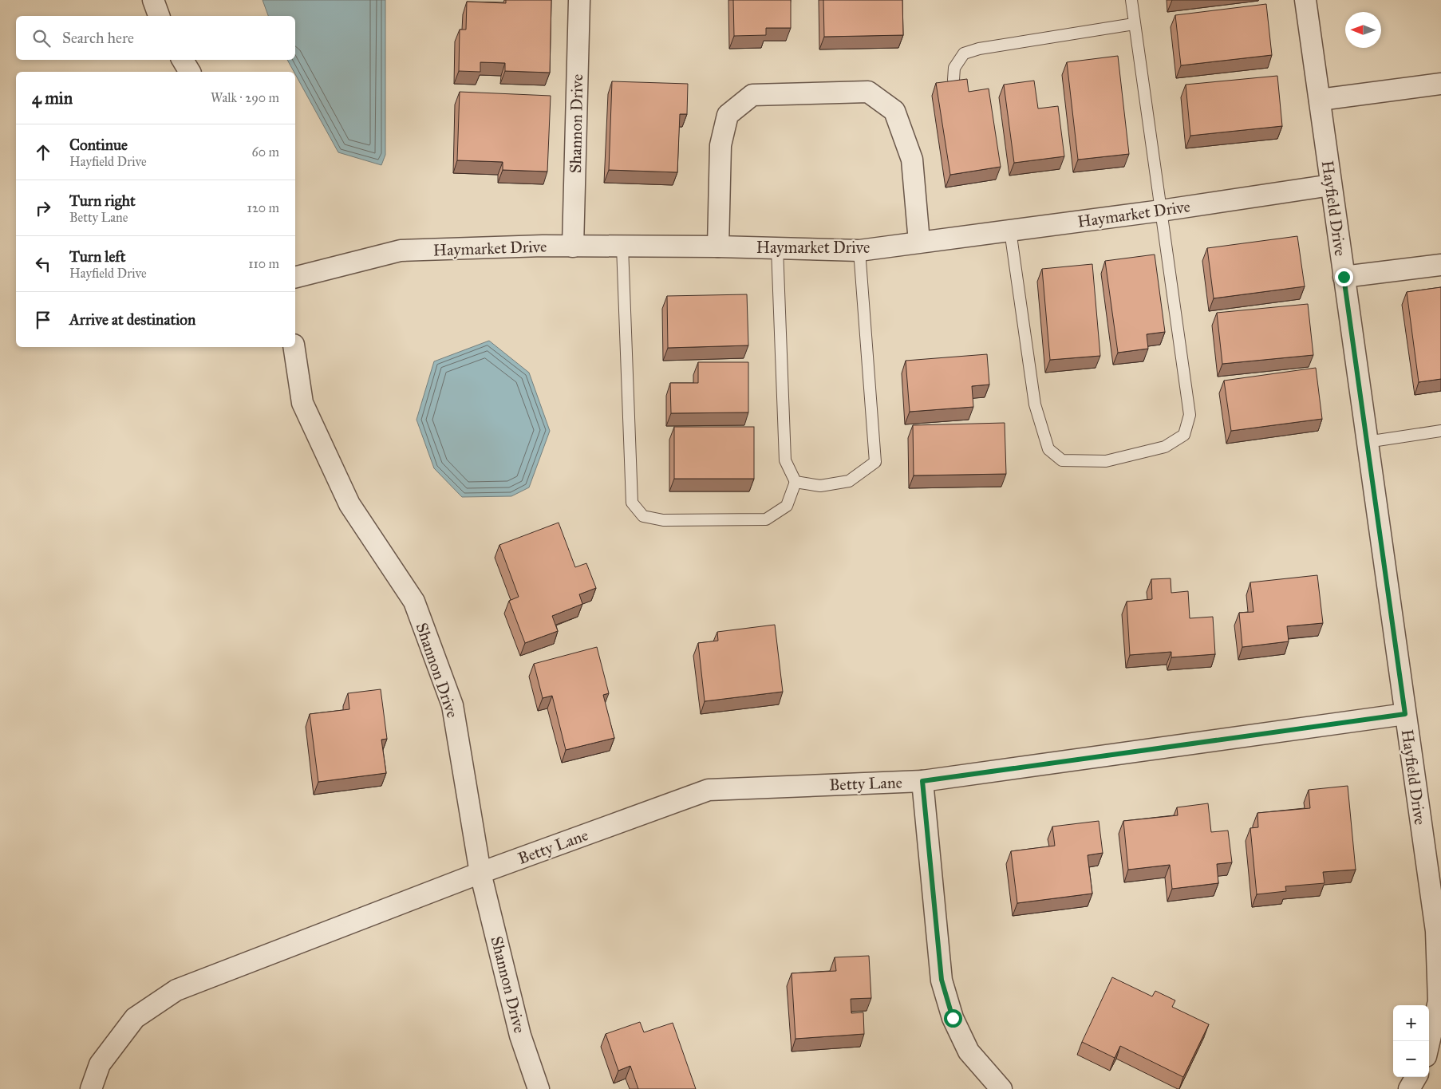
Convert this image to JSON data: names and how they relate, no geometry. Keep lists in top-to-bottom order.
{
  "streets": {
    "street": [
      "Shannon Drive",
      "Hayfield Drive",
      "Haymarket Drive",
      "Betty Lane"
    ]
  },
  "crossings": [
    ["Shannon Drive", "Haymarket Drive"],
    ["Shannon Drive", "Betty Lane"],
    ["Hayfield Drive", "Haymarket Drive"],
    ["Hayfield Drive", "Betty Lane"]
  ],
  "north": "left",
  "page": {
    "search": "Search here",
    "heading": ["4 min", "Walk · 290 m"],
    "list": [
      ["Continue", "Hayfield Drive", "60 m"],
      ["Turn right", "Betty Lane", "120 m"],
      ["Turn left", "Hayfield Drive", "110 m"],
      "Arrive at destination"
    ],
    "map_buttons": ["+", "−"]
  }
}
